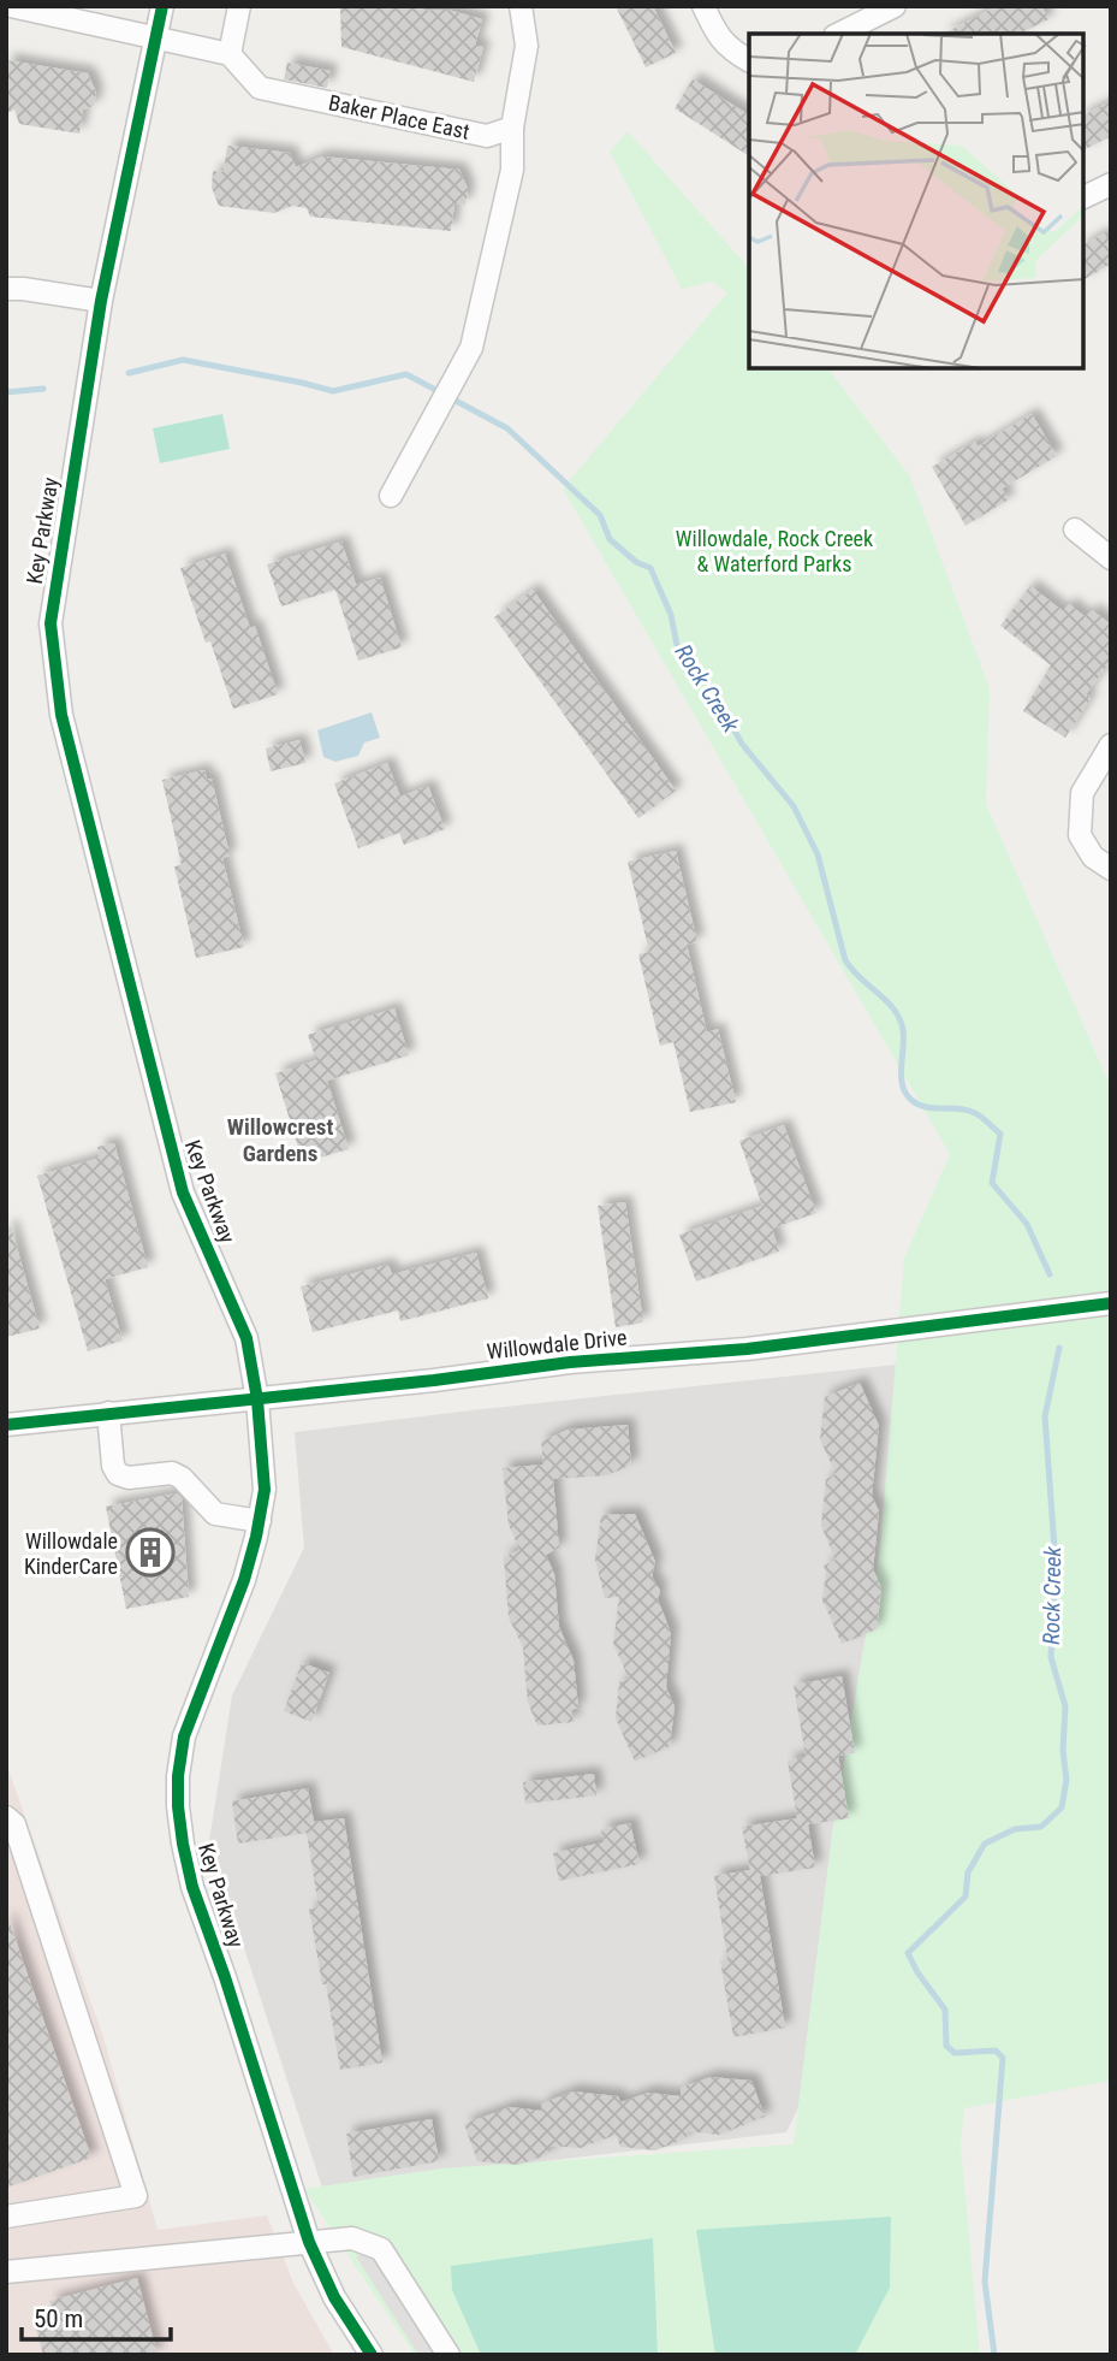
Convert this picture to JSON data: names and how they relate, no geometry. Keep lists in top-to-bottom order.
{
  "streets": {
    "street": ["Baker Place East", "Key Parkway", "Willowdale Drive"]
  },
  "crossings": [
    ["Key Parkway", "Willowdale Drive"]
  ],
  "districts": ["Willowcrest Gardens"],
  "water": ["Rock Creek"],
  "parks": ["Willowdale, Rock Creek & Waterford Parks"],
  "places": {
    "building": ["Willowdale KinderCare"]
  },
  "scale_bar": "50 m"
}
